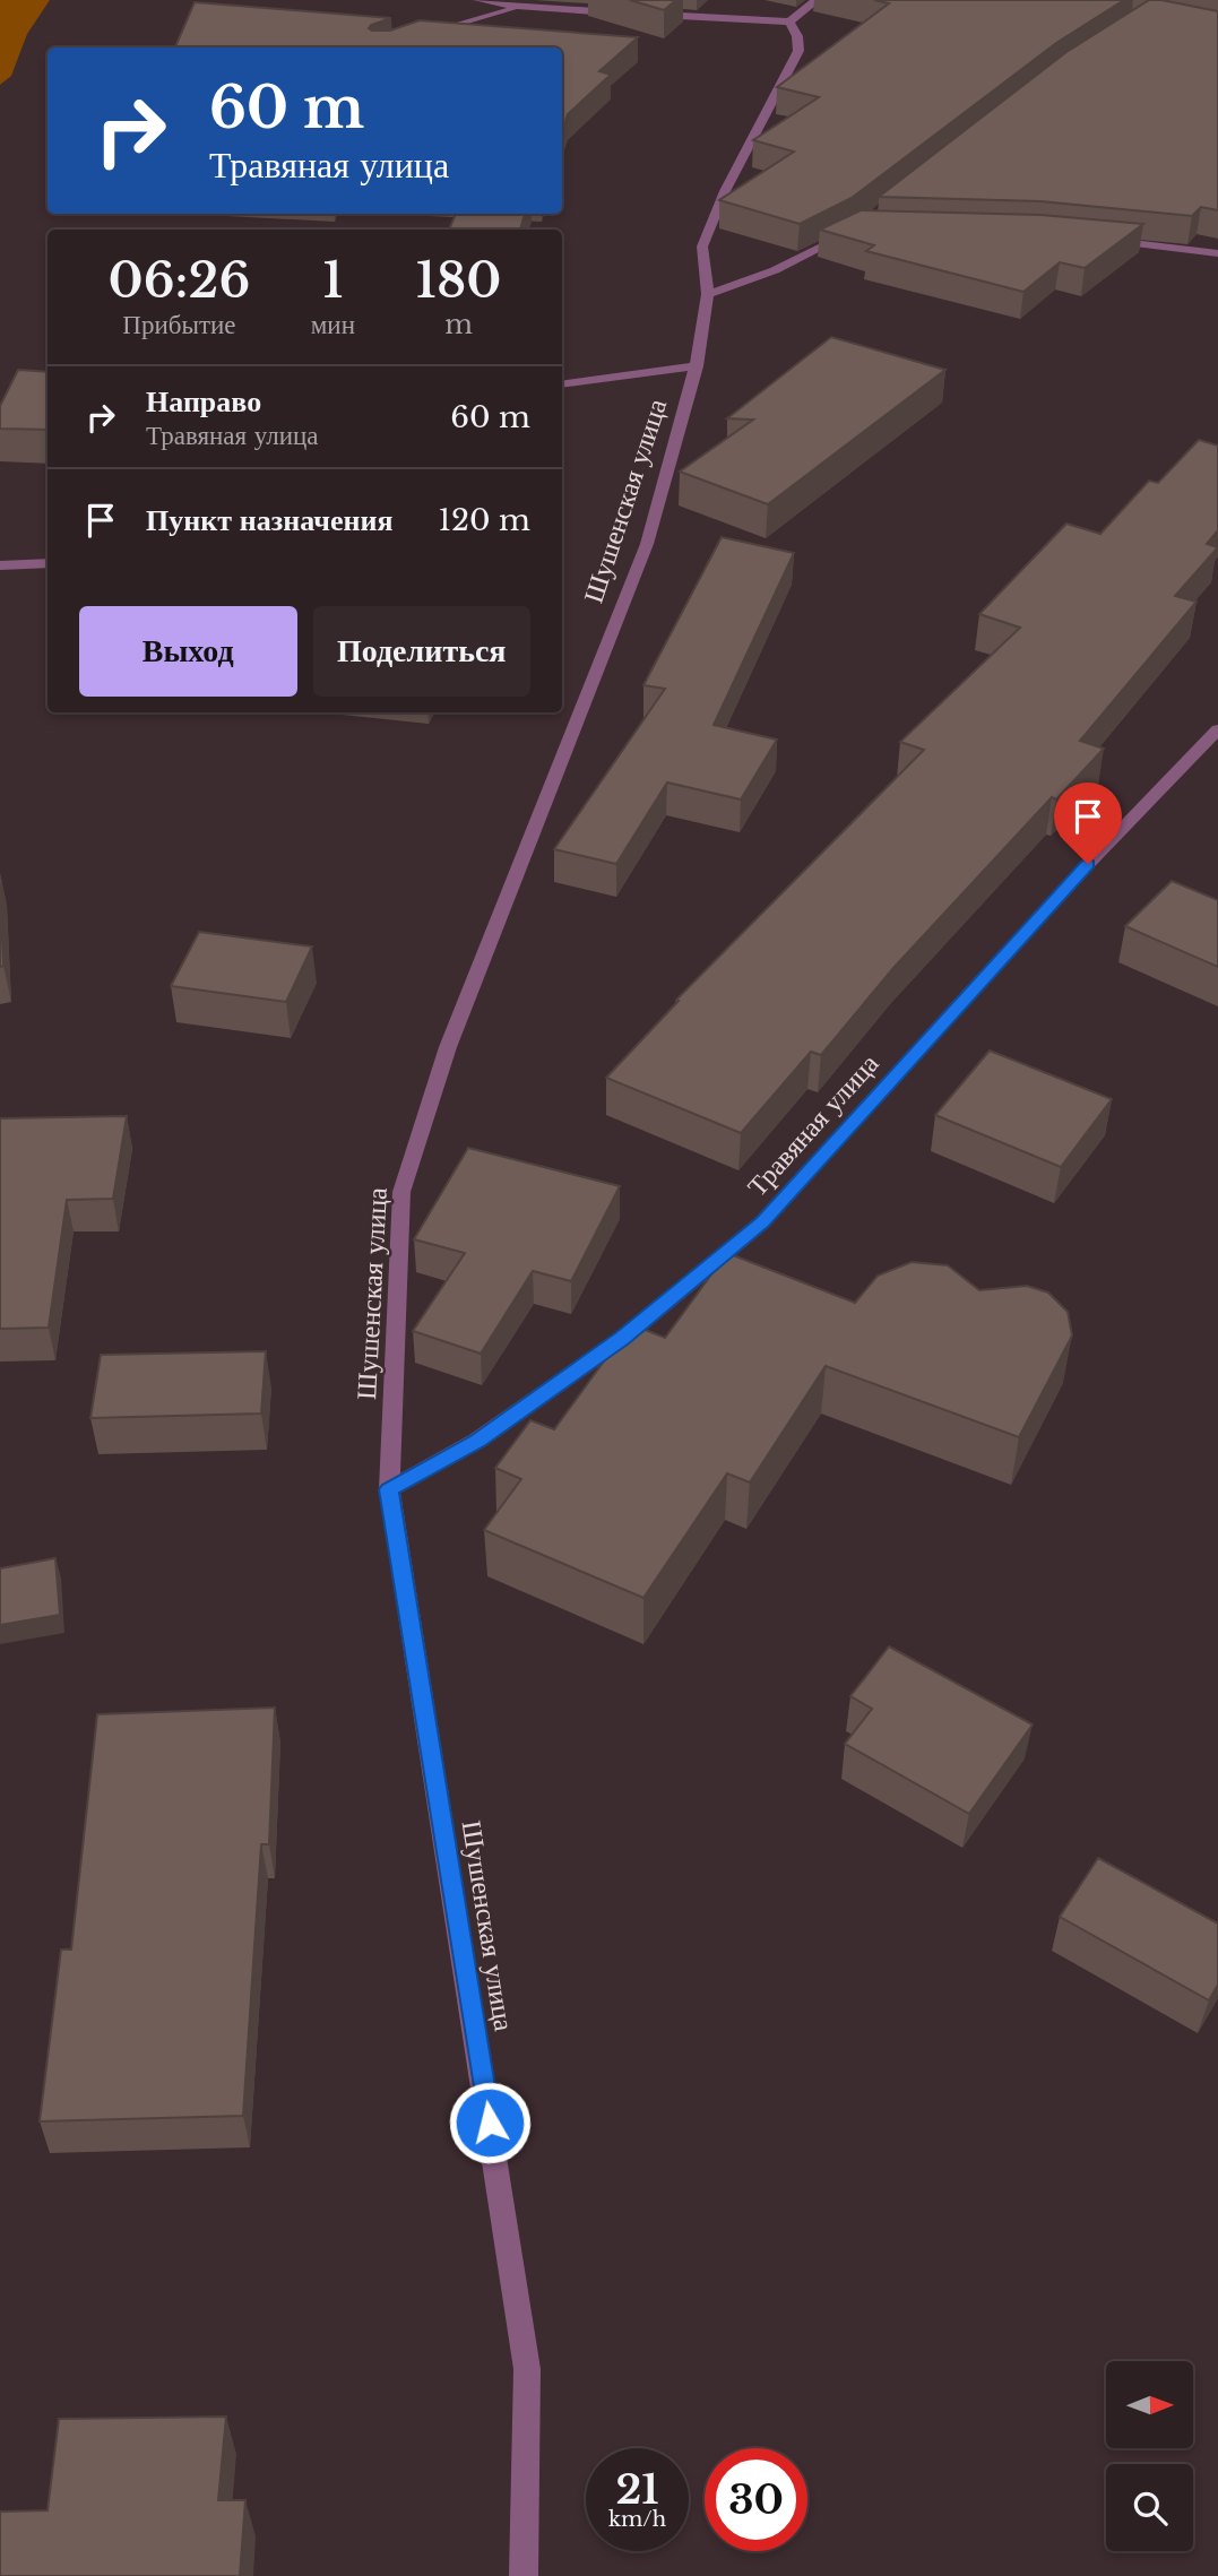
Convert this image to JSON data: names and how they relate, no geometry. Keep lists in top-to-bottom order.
{
  "streets": {
    "street": ["Шушенская улица", "Травяная улица"]
  },
  "crossings": [
    ["Шушенская улица", "Травяная улица"]
  ],
  "north": "right",
  "page": {
    "turn": ["60 m", "Травяная улица"],
    "eta": [
      "06:26",
      "Прибытие",
      "1",
      "мин",
      "180",
      "m"
    ],
    "list": [
      {
        "name": "Направо",
        "note": "Травяная улица",
        "value": "60 m"
      },
      {
        "name": "Пункт назначения",
        "value": "120 m"
      }
    ],
    "buttons": ["Выход", "Поделиться"],
    "speed": "21 km/h",
    "limit": "30"
  }
}
